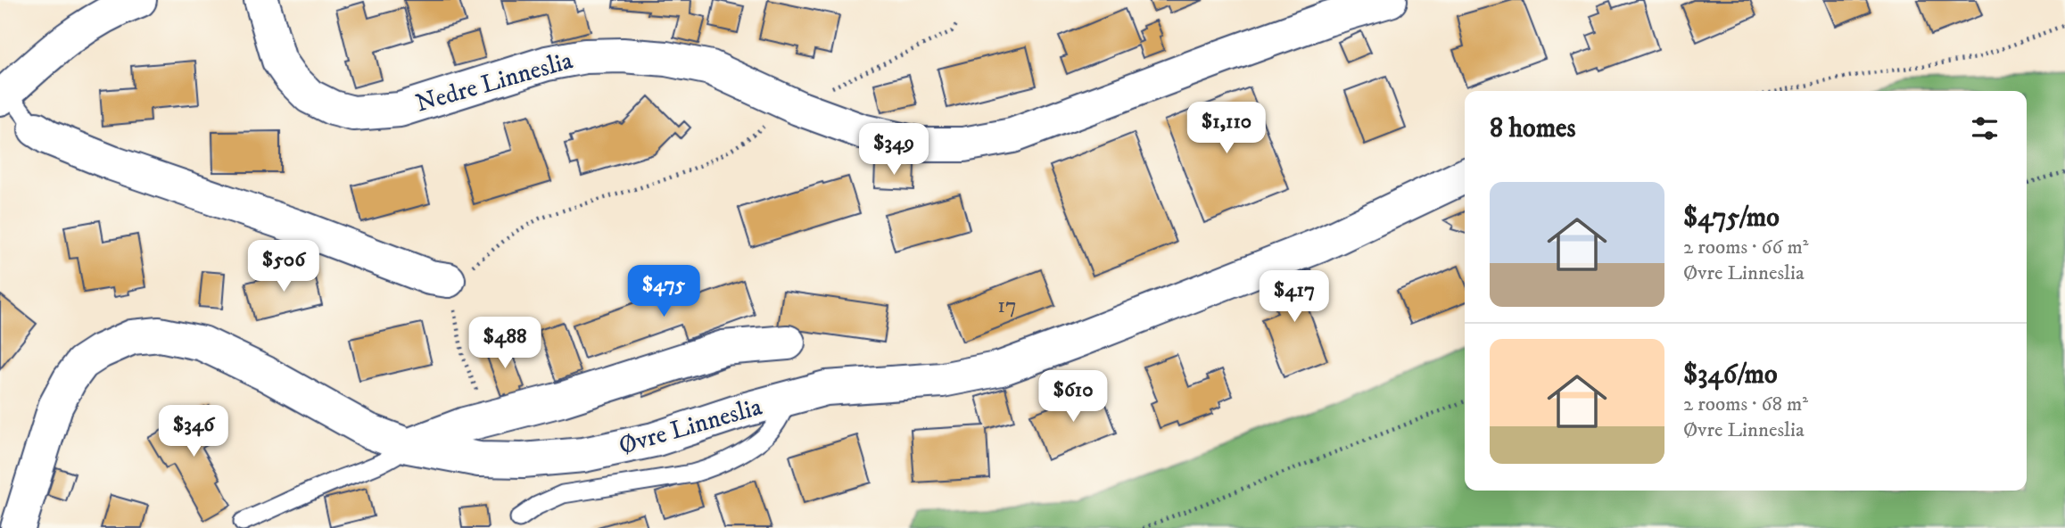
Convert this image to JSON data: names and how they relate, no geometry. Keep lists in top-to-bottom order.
{
  "streets": {
    "street": ["Nedre Linneslia", "Øvre Linneslia"]
  },
  "house_numbers": ["17"],
  "page": {
    "heading": "8 homes",
    "price": [
      "$1,110",
      "$349",
      "$506",
      "$475",
      "$417",
      "$488",
      "$610",
      "$346"
    ],
    "list": [
      {
        "name": "$475/mo",
        "note": "2 rooms · 66 m² · Øvre Linneslia"
      },
      {
        "name": "$346/mo",
        "note": "2 rooms · 68 m² · Øvre Linneslia"
      }
    ]
  }
}
